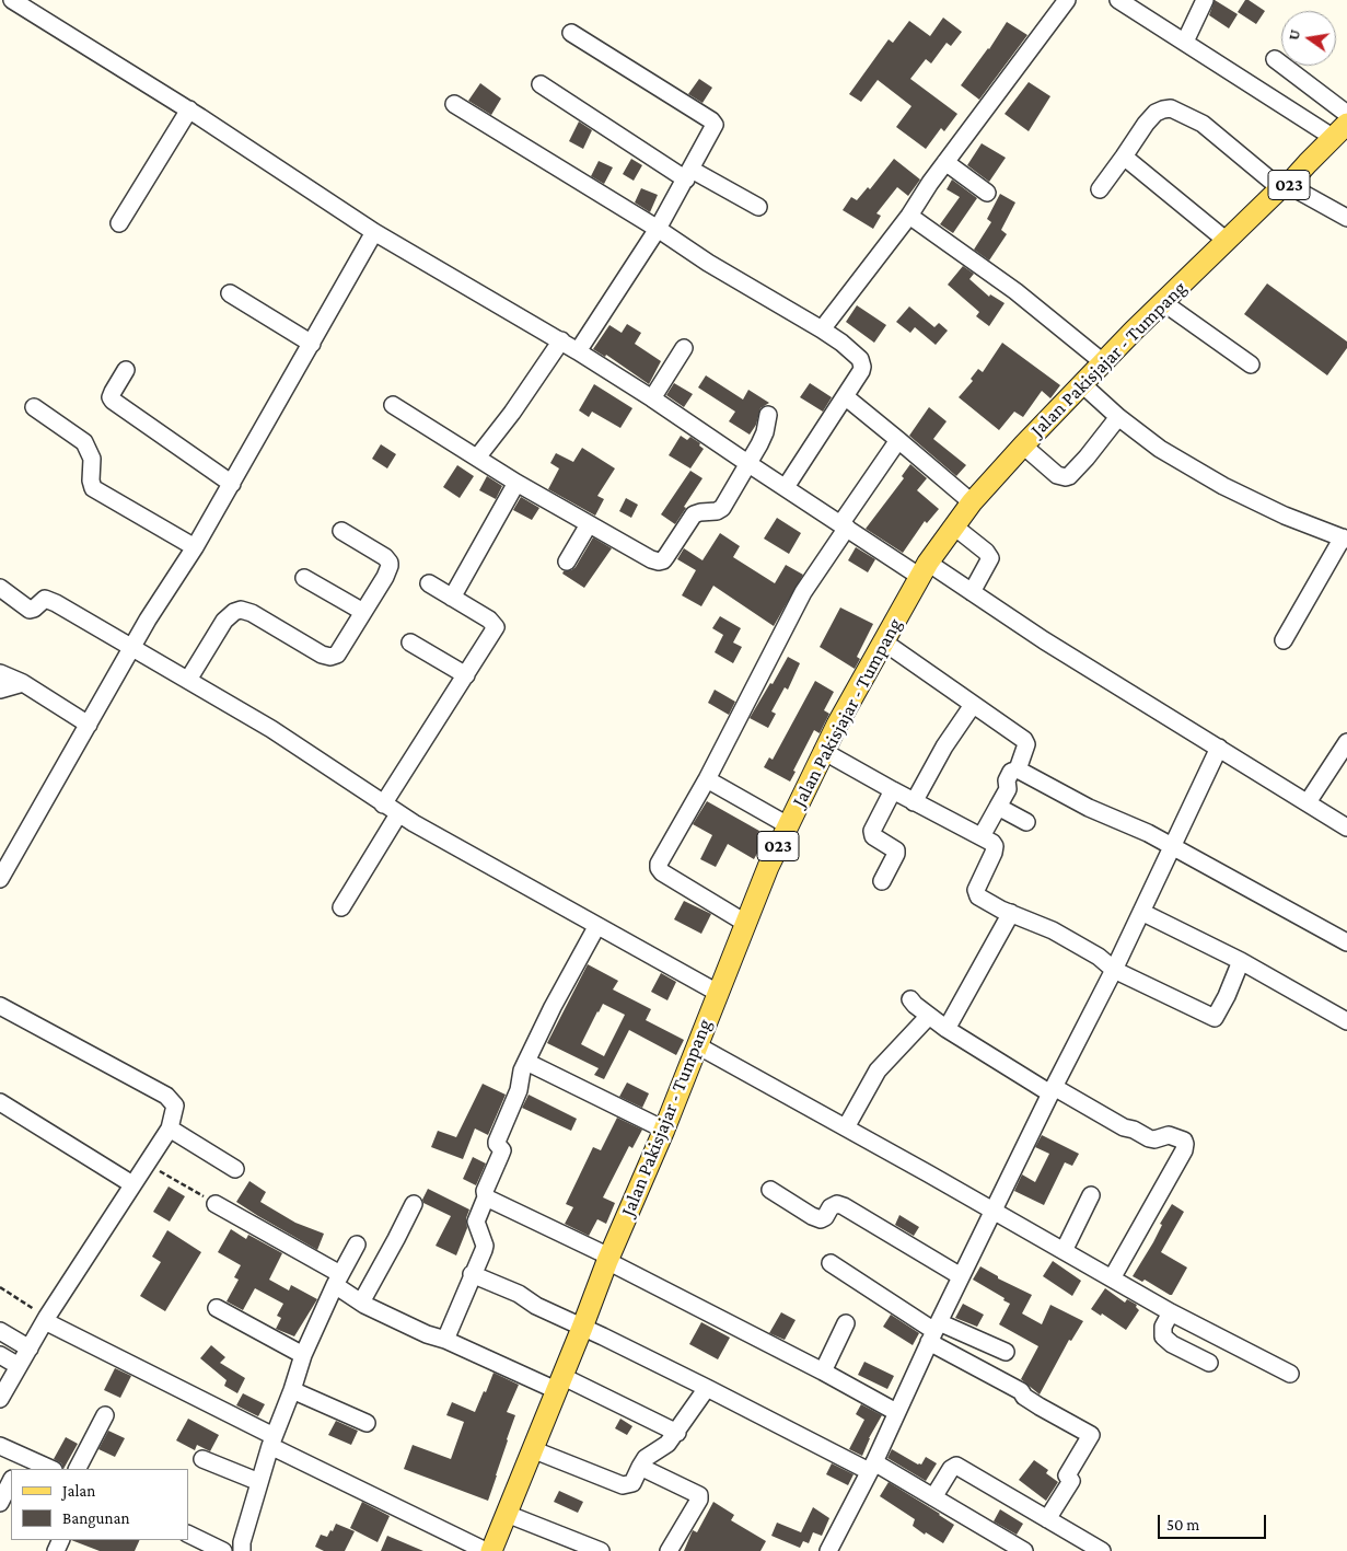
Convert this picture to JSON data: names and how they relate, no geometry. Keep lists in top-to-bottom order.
{
  "streets": {
    "main road": ["023", "Jalan Pakisjajar - Tumpang"]
  },
  "legend": ["Jalan", "Bangunan"],
  "scale_bar": "50 m",
  "north": "left"
}
